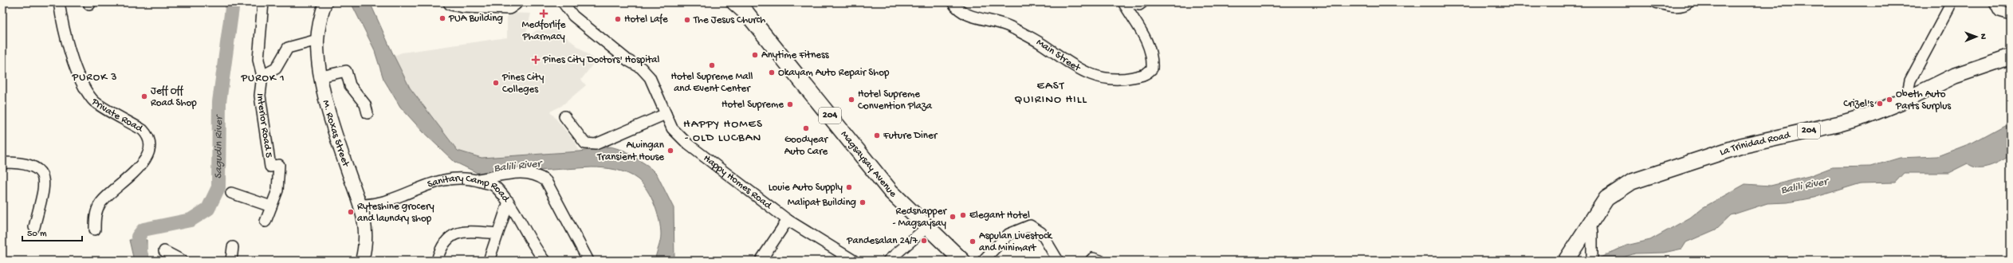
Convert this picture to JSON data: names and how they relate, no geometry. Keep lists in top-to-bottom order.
{
  "streets": {
    "highway": ["204", "La Trinidad Road", "Magsaysay Avenue"],
    "main road": ["M. Roxas Street"],
    "street": [
      "Main Street",
      "Private Road",
      "Interior Road 5",
      "Happy Homes Road",
      "Sanitary Camp Road"
    ]
  },
  "crossings": [
    ["M. Roxas Street", "Sanitary Camp Road"]
  ],
  "districts": [
    "PUROK 3",
    "PUROK 1",
    "EAST QUIRINO HILL",
    "HAPPY HOMES - OLD LUCBAN"
  ],
  "water": ["Sagudin River", "Balili River"],
  "places": {
    "health": ["Medforlife Pharmacy", "Pines City Doctors' Hospital"],
    "other": [
      "PUA Building",
      "Hotel Lafe",
      "The Jesus Church",
      "Anytime Fitness",
      "Hotel Supreme Mall and Event Center",
      "Okayam Auto Repair Shop",
      "Pines City Colleges",
      "Jeff Off Road Shop",
      "Hotel Supreme Convention Plaza",
      "Obeth Auto Parts Surplus",
      "Crizel's",
      "Hotel Supreme",
      "Goodyear Auto Care",
      "Future Diner",
      "Awingan Transient House",
      "Louie Auto Supply",
      "Malipat Building",
      "Ryteshine grocery and laundry shop",
      "Elegant Hotel",
      "Redsnapper - Magsaysay",
      "Pandesalan 24/7",
      "Aspulan Livestock and Minimart"
    ]
  },
  "scale_bar": "50 m",
  "north": "right"
}
